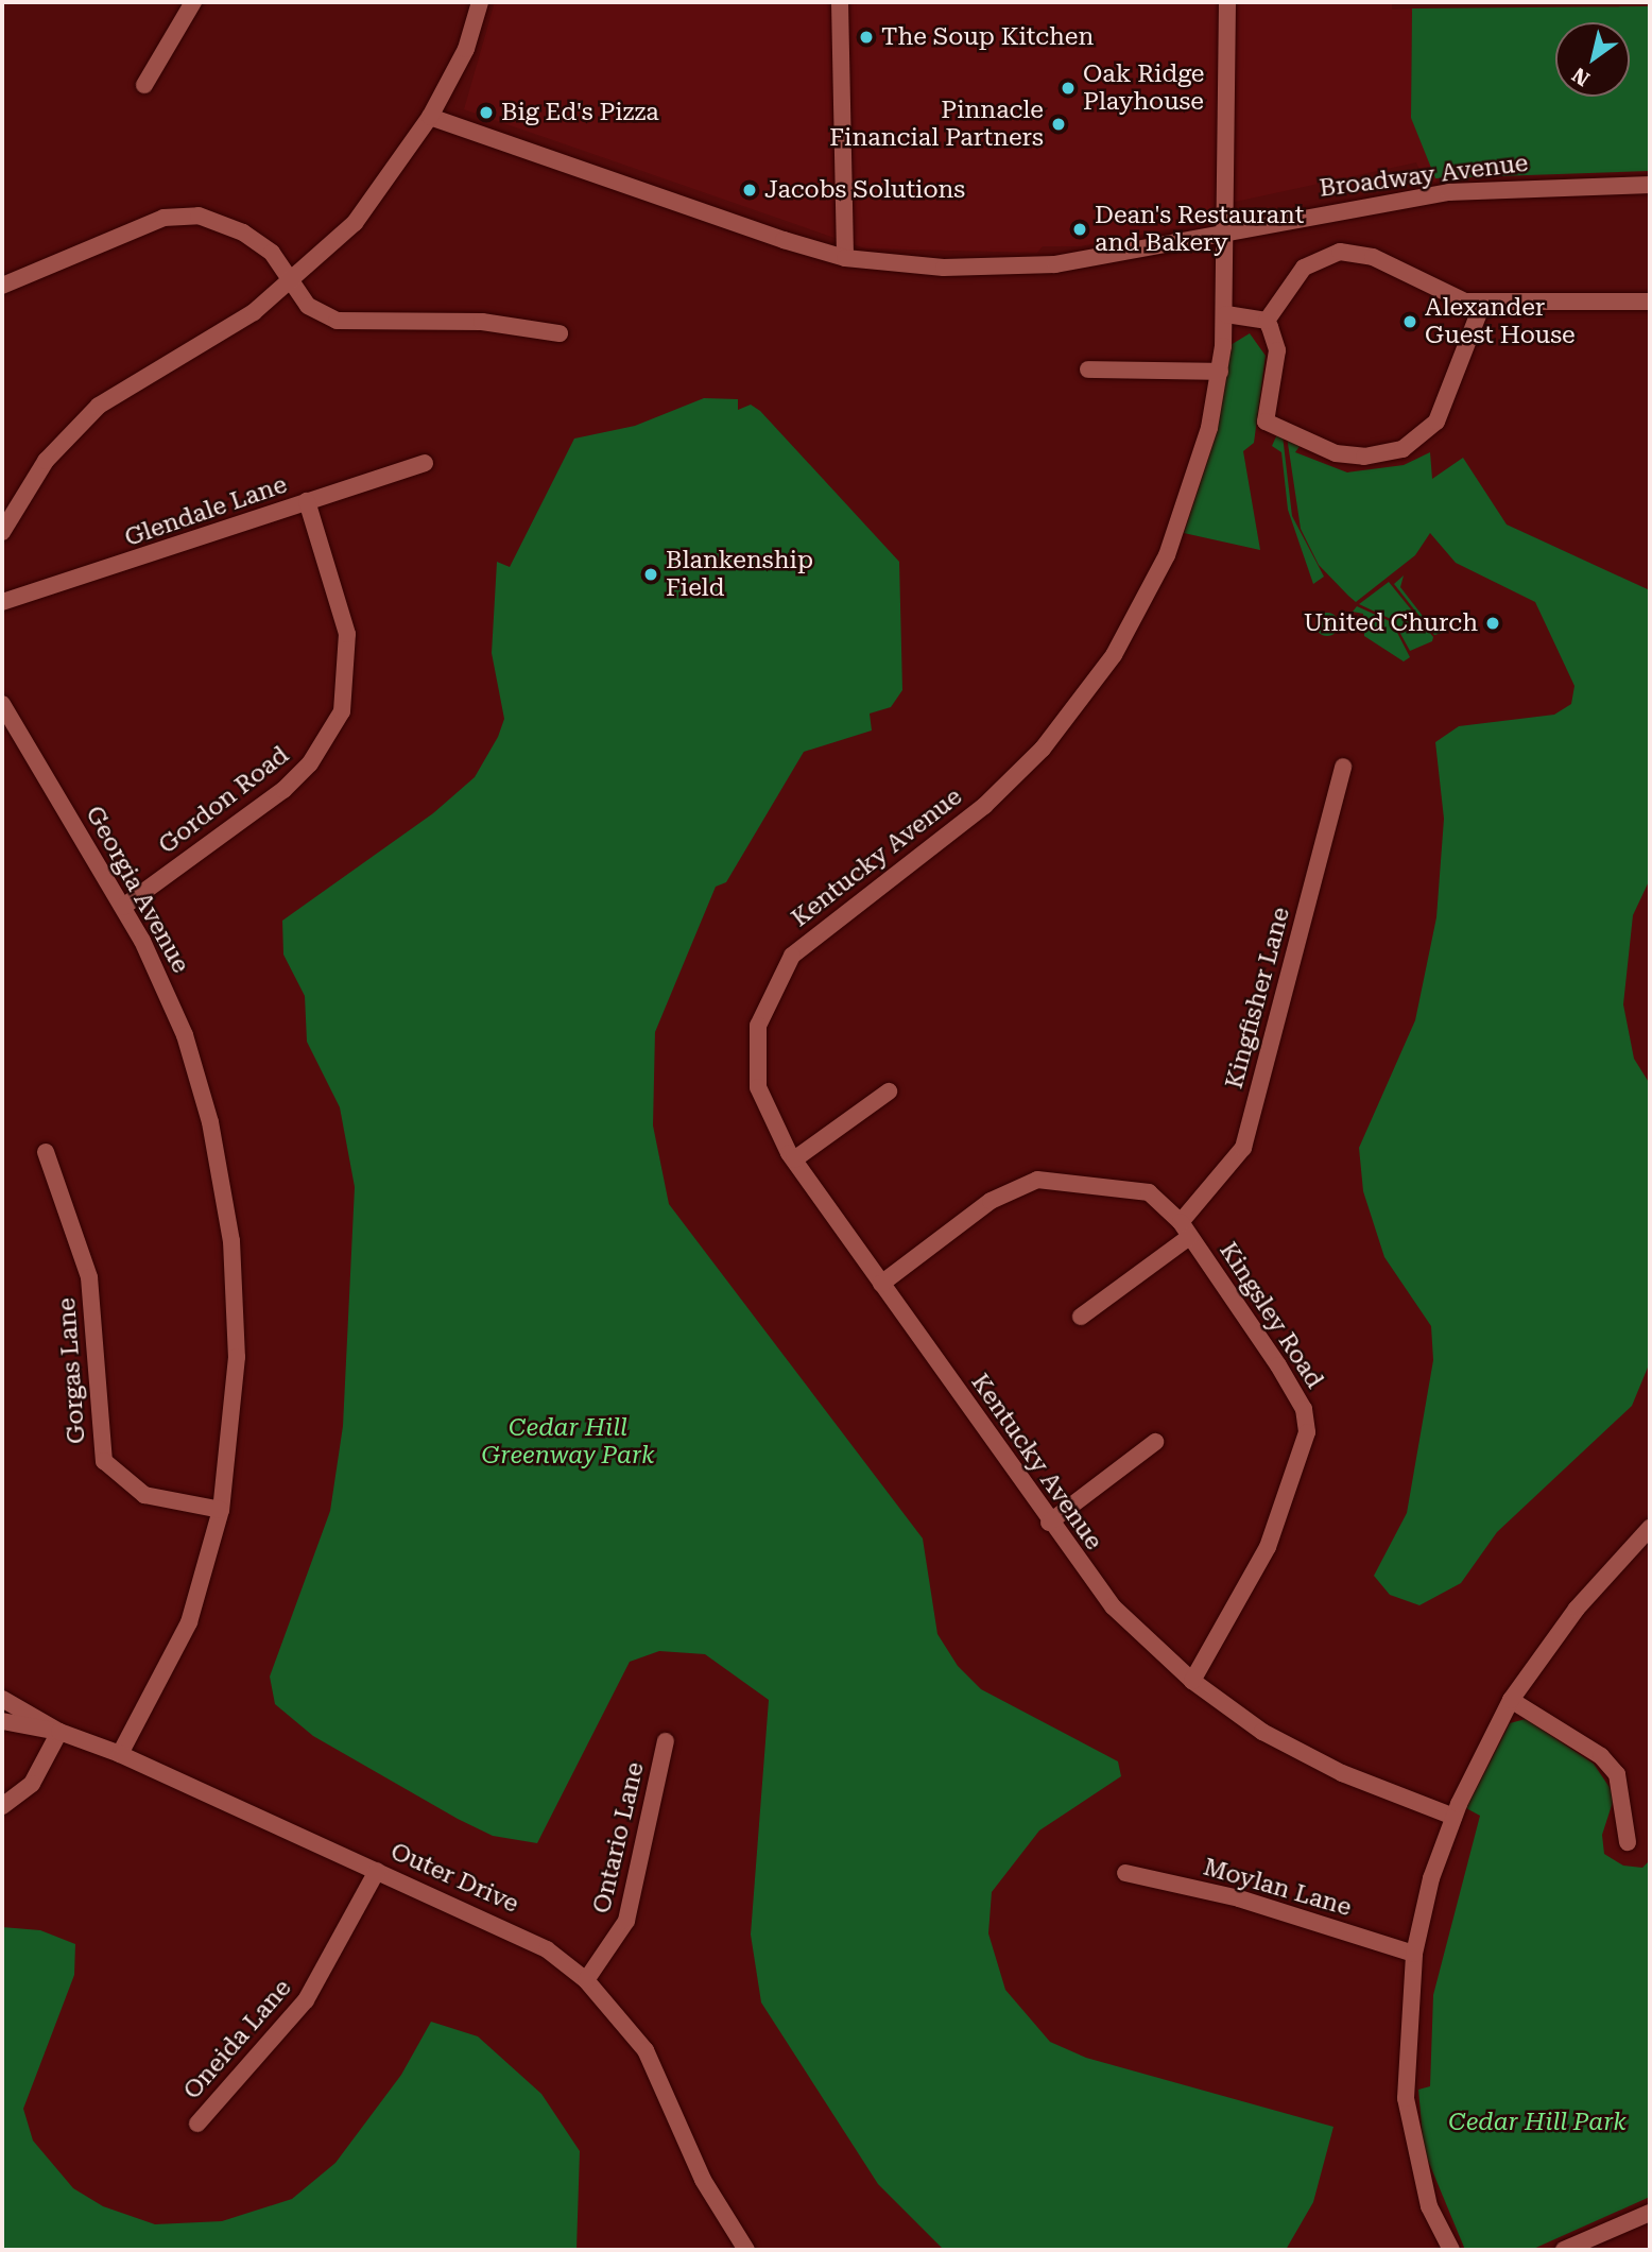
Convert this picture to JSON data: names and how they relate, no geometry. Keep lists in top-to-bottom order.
{
  "streets": {
    "street": [
      "Broadway Avenue",
      "Glendale Lane",
      "Gordon Road",
      "Kentucky Avenue",
      "Georgia Avenue",
      "Kingfisher Lane",
      "Kingsley Road",
      "Gorgas Lane",
      "Ontario Lane",
      "Outer Drive",
      "Moylan Lane",
      "Oneida Lane"
    ]
  },
  "crossings": [
    ["Broadway Avenue", "Kentucky Avenue"],
    ["Glendale Lane", "Gordon Road"],
    ["Gordon Road", "Georgia Avenue"],
    ["Kentucky Avenue", "Kingsley Road"],
    ["Georgia Avenue", "Gorgas Lane"],
    ["Georgia Avenue", "Outer Drive"],
    ["Kingfisher Lane", "Kingsley Road"],
    ["Ontario Lane", "Outer Drive"],
    ["Outer Drive", "Oneida Lane"]
  ],
  "parks": ["Cedar Hill Greenway Park", "Cedar Hill Park"],
  "places": [
    "The Soup Kitchen",
    "Oak Ridge Playhouse",
    "Big Ed's Pizza",
    "Pinnacle Financial Partners",
    "Jacobs Solutions",
    "Dean's Restaurant and Bakery",
    "Alexander Guest House",
    "Blankenship Field",
    "United Church"
  ],
  "north": "bottom left"
}
